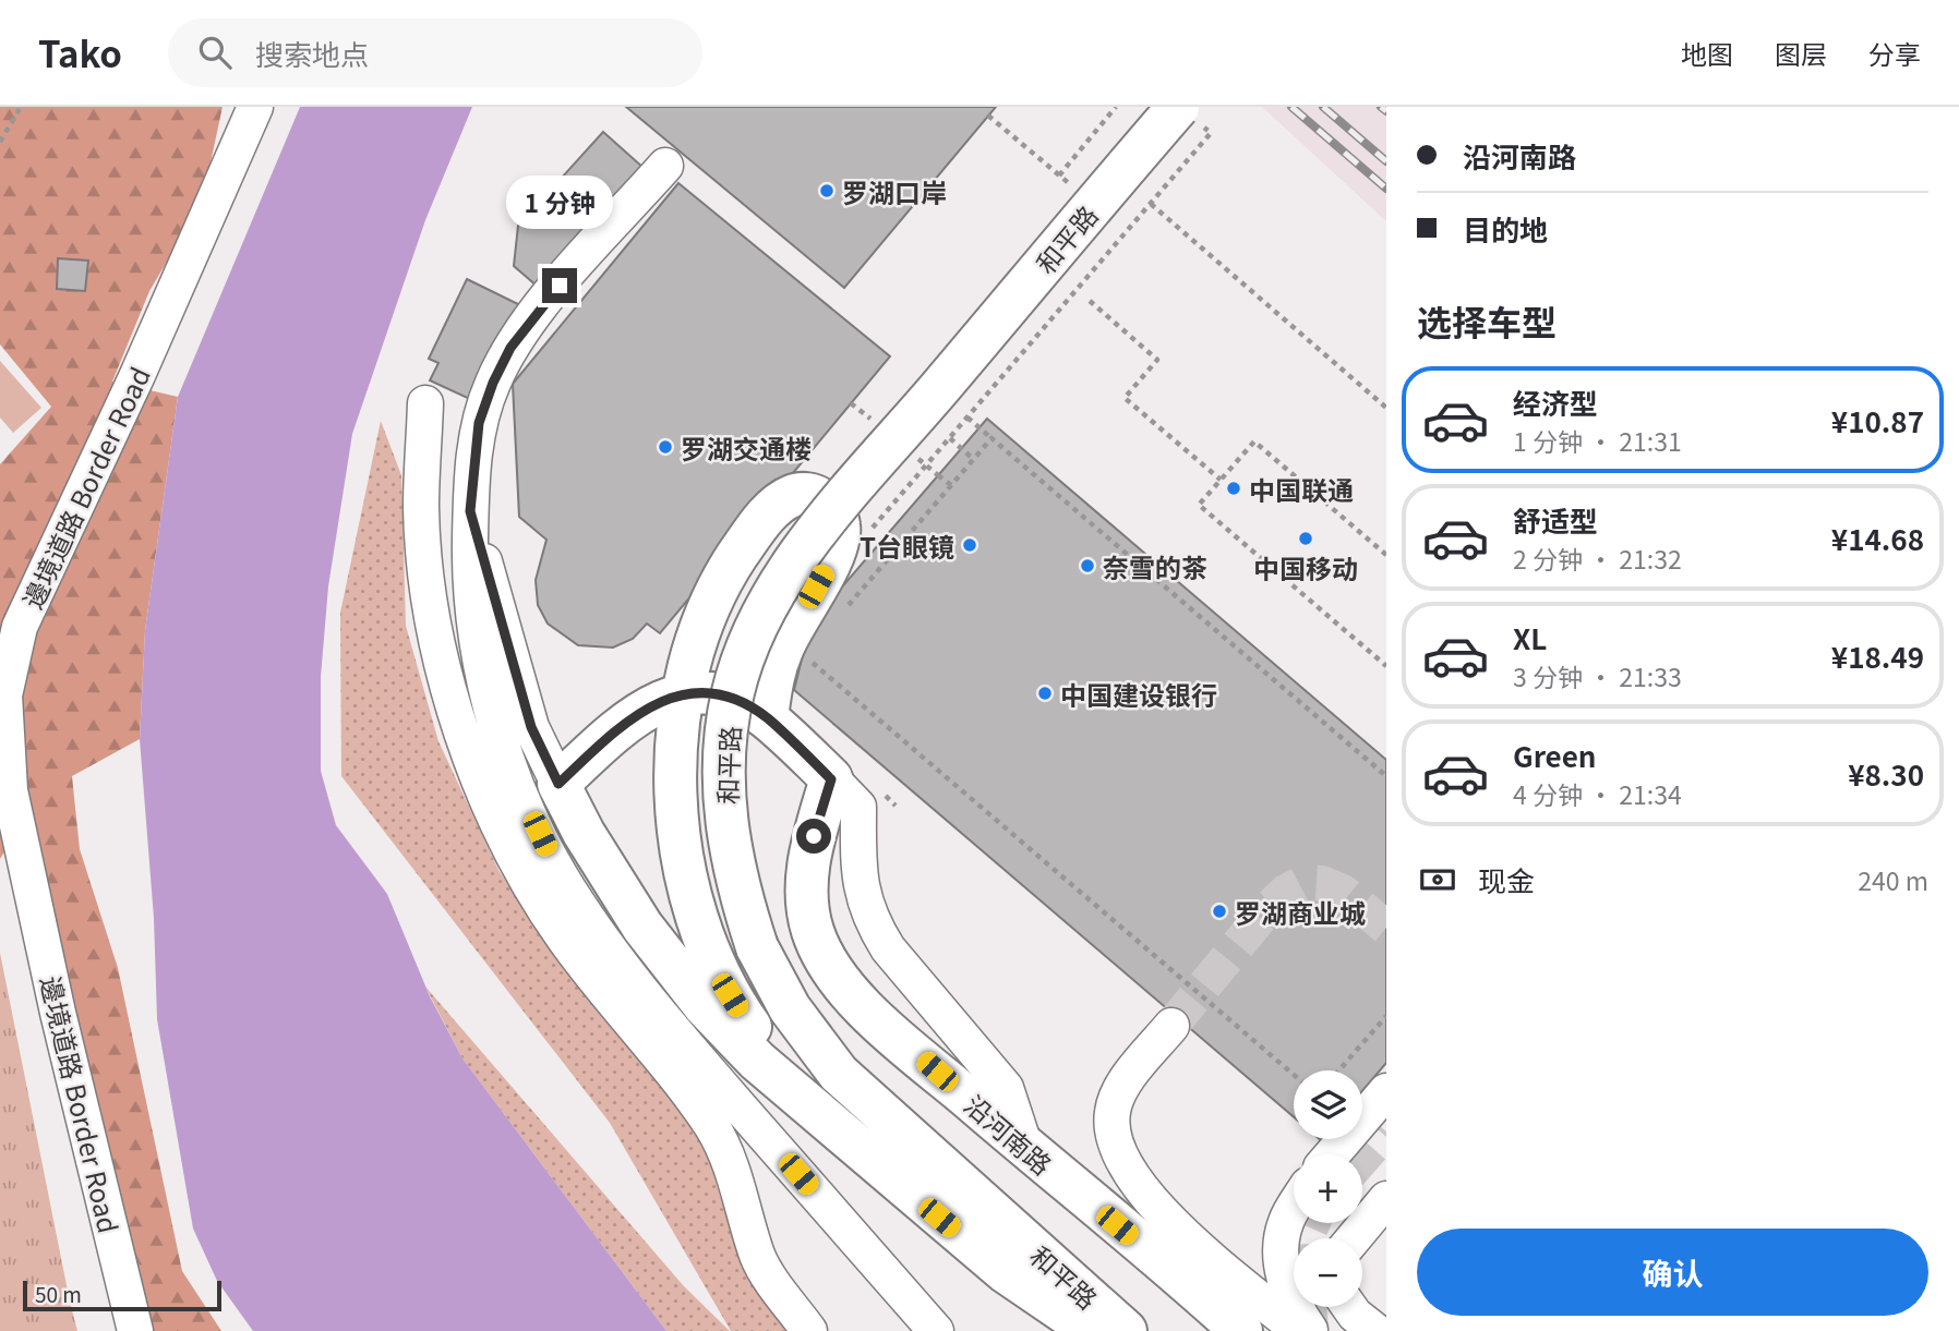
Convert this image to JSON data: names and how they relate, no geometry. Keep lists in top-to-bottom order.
{
  "streets": {
    "main road": ["和平路", "沿河南路"],
    "lane": ["邊境道路 Border Road"]
  },
  "places": [
    "罗湖口岸",
    "罗湖交通楼",
    "中国联通",
    "中国移动",
    "T台眼镜",
    "奈雪的茶",
    "中国建设银行",
    "罗湖商业城"
  ],
  "scale_bar": "50 m",
  "page": {
    "header": "Tako",
    "search": "搜索地点",
    "nav": ["地图", "图层", "分享"],
    "banner": ["沿河南路", "目的地"],
    "bubble": "1 分钟",
    "heading": "选择车型",
    "list": [
      {
        "name": "经济型",
        "note": "1 分钟 · 21:31",
        "value": "¥10.87"
      },
      {
        "name": "舒适型",
        "note": "2 分钟 · 21:32",
        "value": "¥14.68"
      },
      {
        "name": "XL",
        "note": "3 分钟 · 21:33",
        "value": "¥18.49"
      },
      {
        "name": "Green",
        "note": "4 分钟 · 21:34",
        "value": "¥8.30"
      }
    ],
    "pay": ["现金", "240 m"],
    "map_buttons": ["+", "−"],
    "buttons": "确认",
    "scale": "50 m"
  }
}
